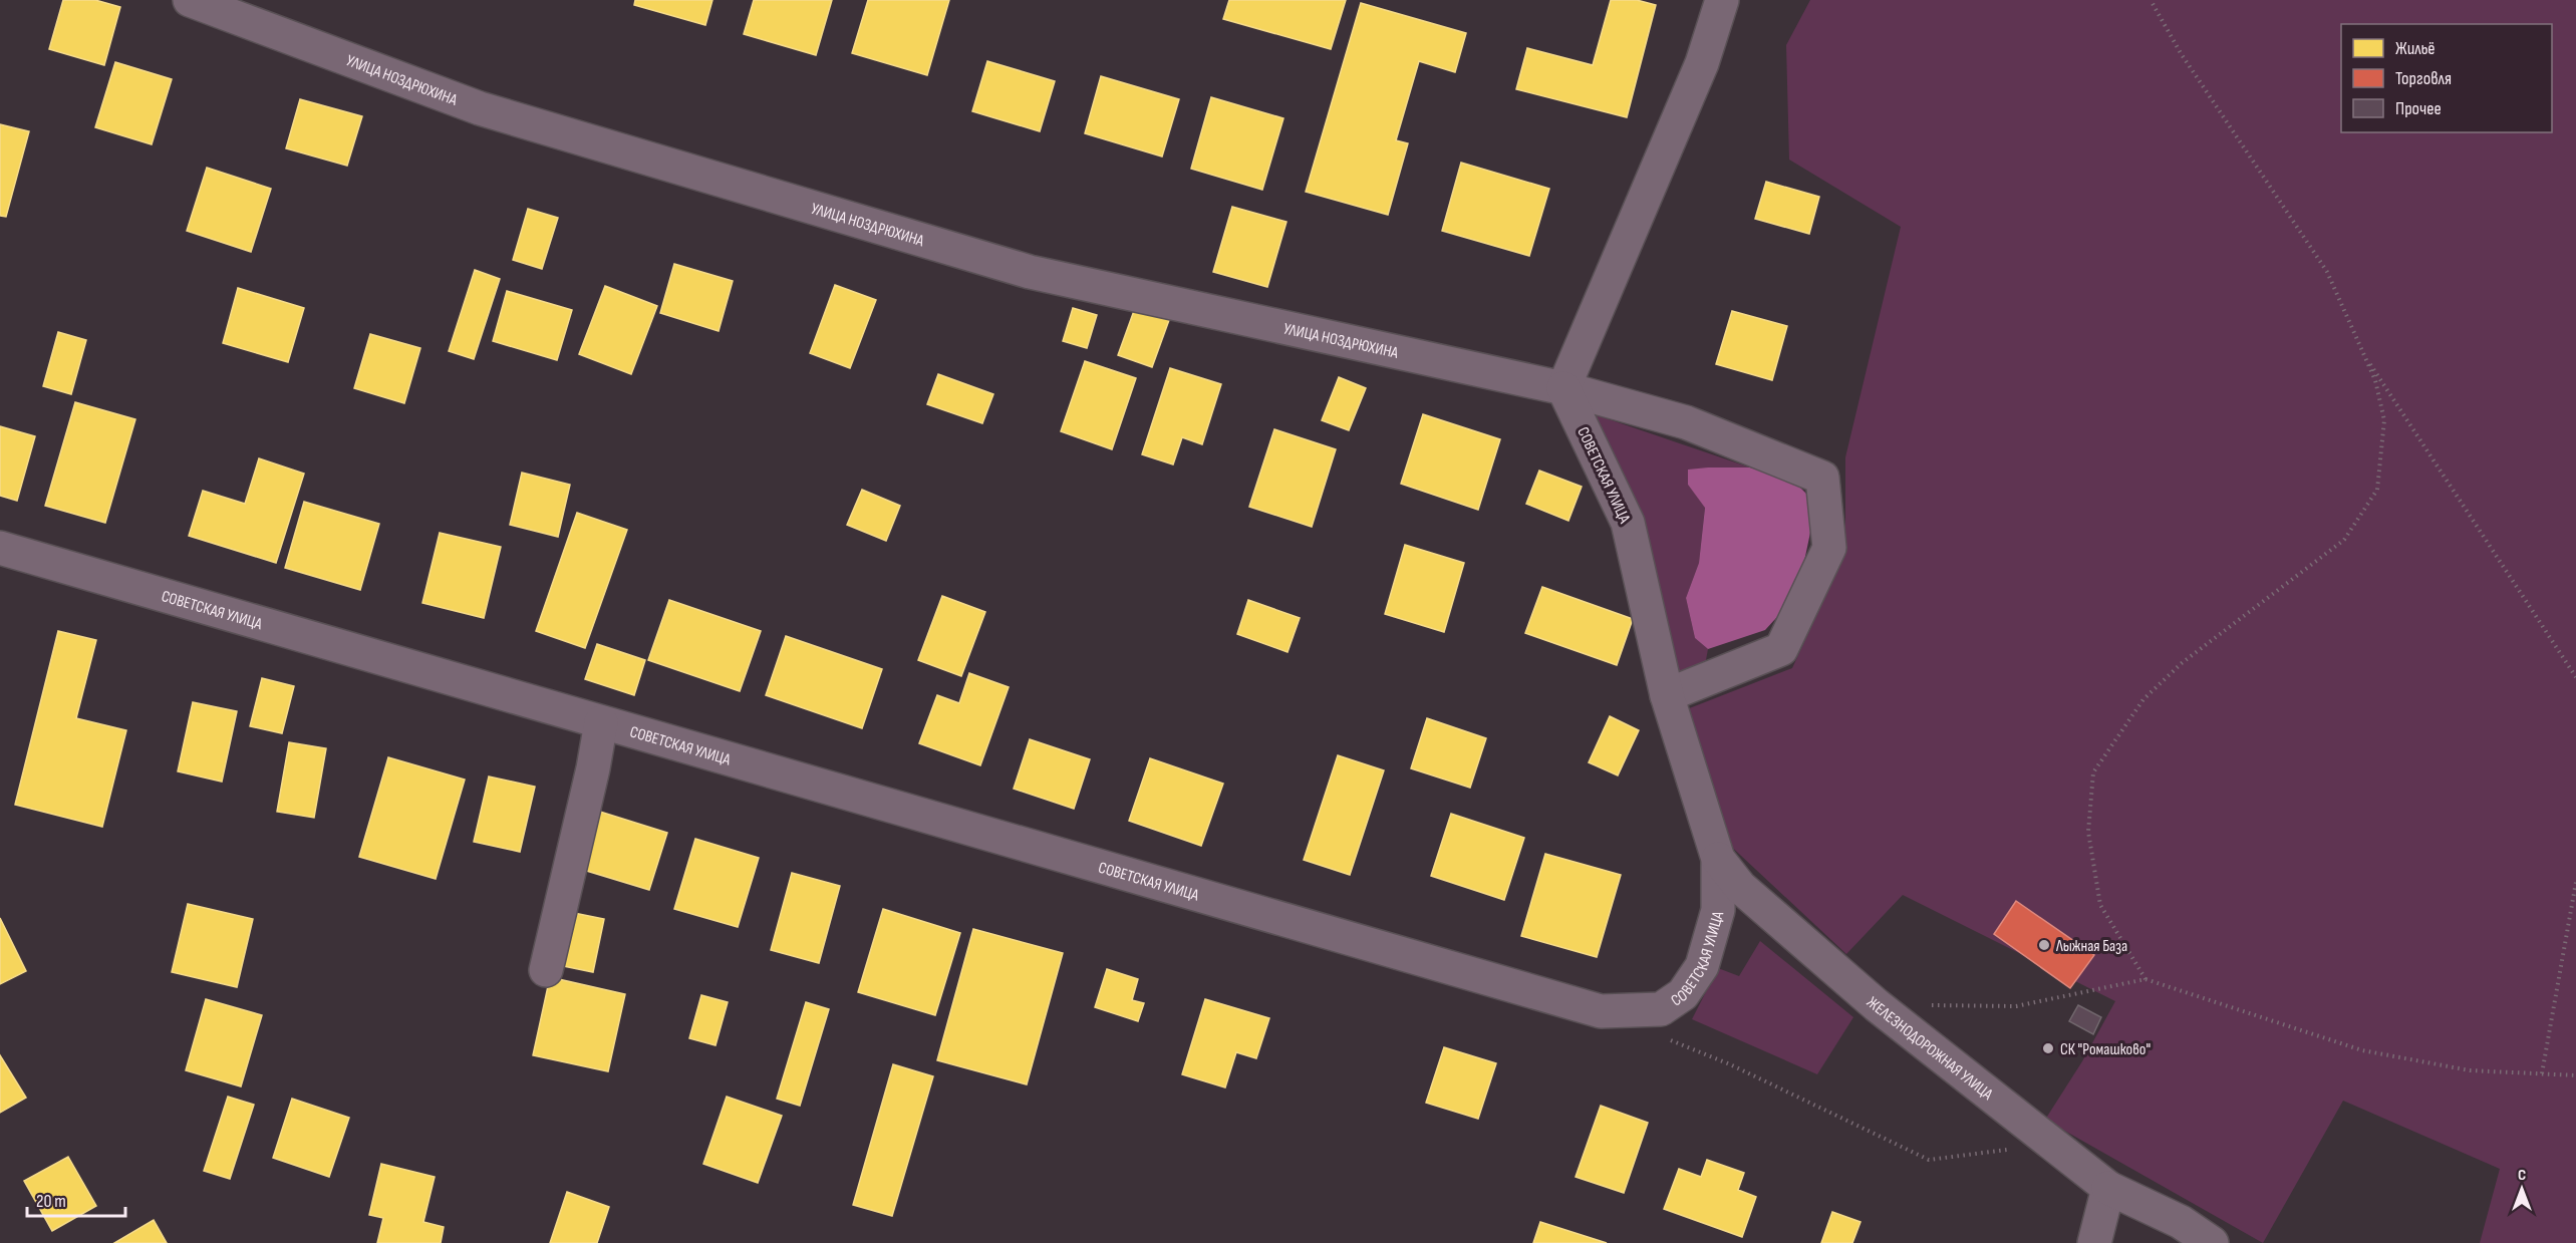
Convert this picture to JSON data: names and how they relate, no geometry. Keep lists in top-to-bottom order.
{
  "streets": {
    "street": ["УЛИЦА НОЗДРЮХИНА", "СОВЕТСКАЯ УЛИЦА", "ЖЕЛЕЗНОДОРОЖНАЯ УЛИЦА"]
  },
  "crossings": [
    ["УЛИЦА НОЗДРЮХИНА", "СОВЕТСКАЯ УЛИЦА"],
    ["СОВЕТСКАЯ УЛИЦА", "ЖЕЛЕЗНОДОРОЖНАЯ УЛИЦА"]
  ],
  "places": ["Лыжная База", "СК \"Ромашково\""],
  "legend": ["Жильё", "Торговля", "Прочее"],
  "scale_bar": "20 m",
  "north": "top"
}
